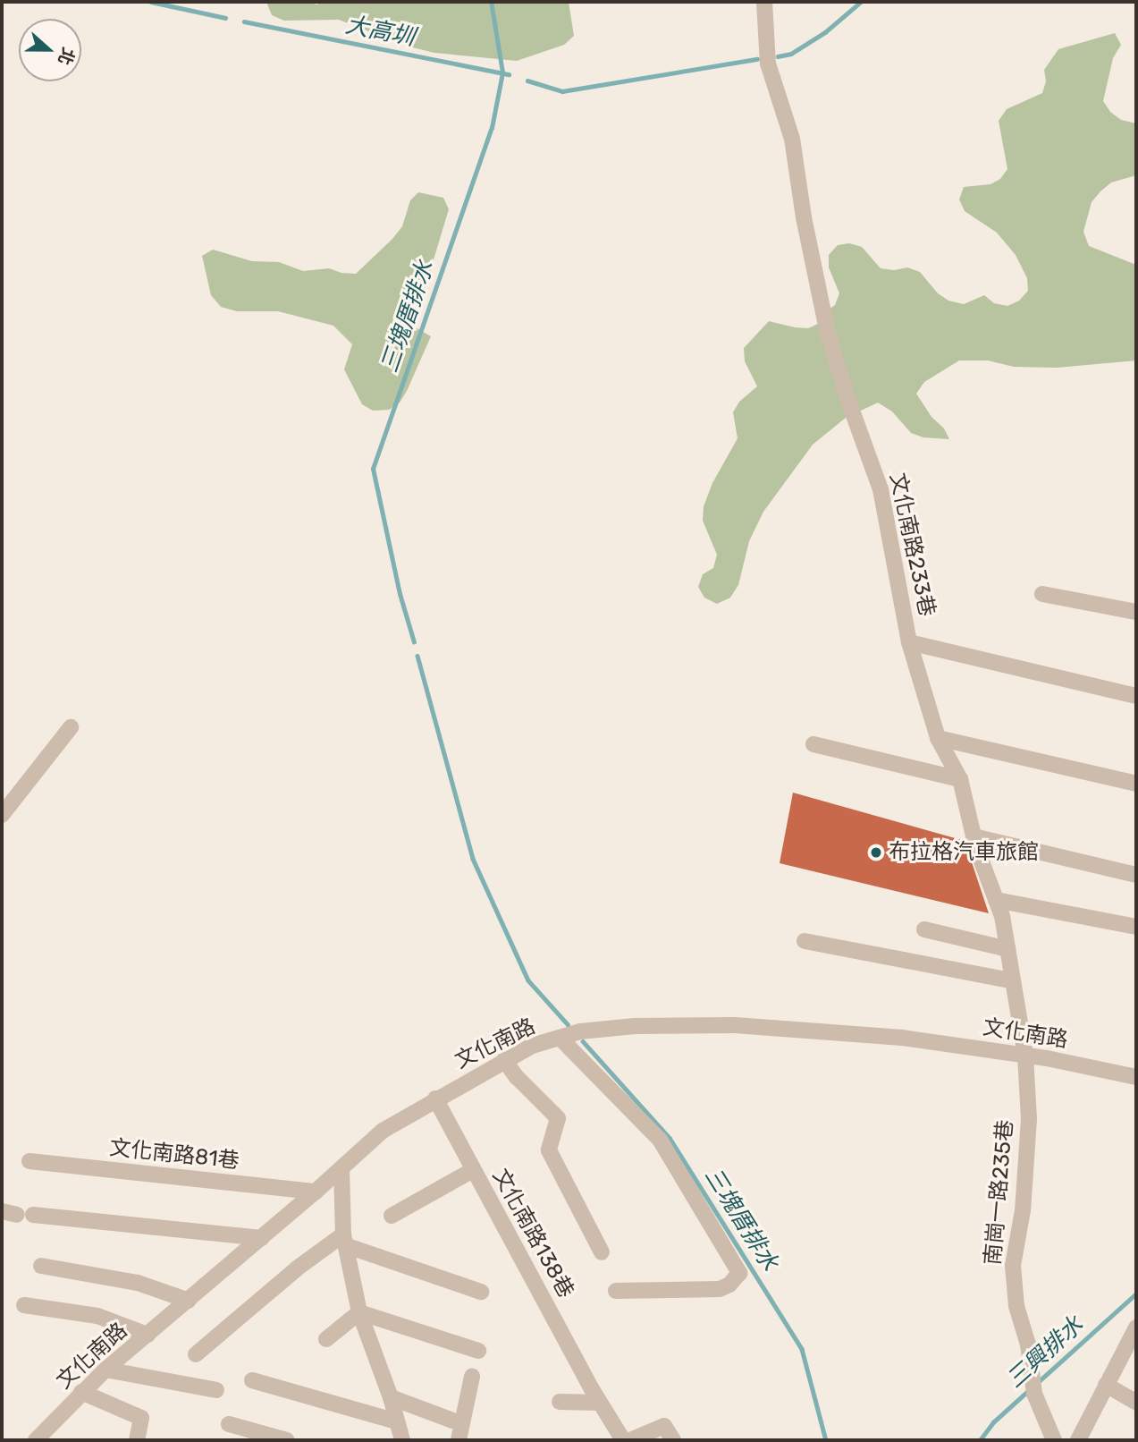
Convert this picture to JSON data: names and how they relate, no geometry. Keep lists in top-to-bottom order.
{
  "streets": {
    "street": [
      "文化南路233巷",
      "文化南路",
      "文化南路81巷",
      "南崗一路235巷",
      "文化南路138巷"
    ]
  },
  "crossings": [
    ["文化南路233巷", "文化南路"],
    ["文化南路233巷", "南崗一路235巷"],
    ["文化南路", "文化南路81巷"],
    ["文化南路", "南崗一路235巷"],
    ["文化南路", "文化南路138巷"]
  ],
  "water": ["大高圳", "三塊厝排水", "三興排水"],
  "places": ["布拉格汽車旅館"],
  "north": "right"
}
